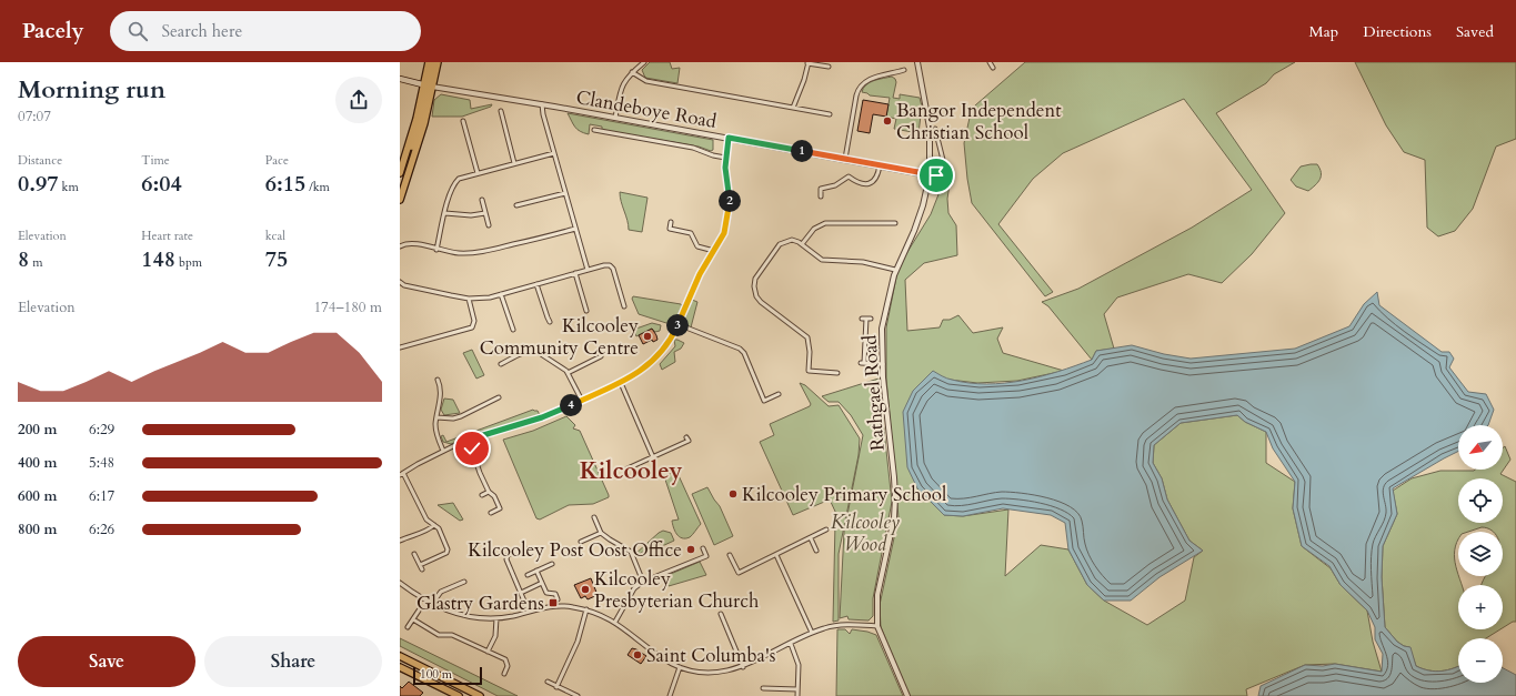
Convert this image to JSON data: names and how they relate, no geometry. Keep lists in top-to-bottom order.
{
  "streets": {
    "main road": ["Clandeboye Road"],
    "street": ["Rathgael Road"]
  },
  "crossings": [
    ["Clandeboye Road", "Rathgael Road"]
  ],
  "districts": ["Kilcooley"],
  "parks": ["Kilcooley Wood"],
  "places": {
    "other": [
      "Bangor Independent Christian School",
      "Kilcooley Community Centre",
      "Kilcooley Primary School",
      "Kilcooley Post Oost Office",
      "Kilcooley Presbyterian Church",
      "Saint Columba's"
    ],
    "transit": ["Glastry Gardens"]
  },
  "scale_bar": "100 m",
  "north": "bottom left",
  "page": {
    "header": "Pacely",
    "search": "Search here",
    "nav": ["Map", "Directions", "Saved"],
    "heading": ["Morning run", "07:07"],
    "stats": [
      ["Distance", "0.97 km"],
      ["Time", "6:04"],
      ["Pace", "6:15 /km"],
      ["Elevation", "8 m"],
      ["Heart rate", "148 bpm"],
      ["kcal", "75"]
    ],
    "pins": [
      "1",
      "2",
      "3",
      "4"
    ],
    "chart": ["Elevation", "174–180 m"],
    "list": [
      {
        "name": "200 m",
        "note": "6:29"
      },
      {
        "name": "400 m",
        "note": "5:48"
      },
      {
        "name": "600 m",
        "note": "6:17"
      },
      {
        "name": "800 m",
        "note": "6:26"
      }
    ],
    "map_buttons": ["+", "−"],
    "buttons": ["Save", "Share"],
    "scale": "100 m"
  }
}
